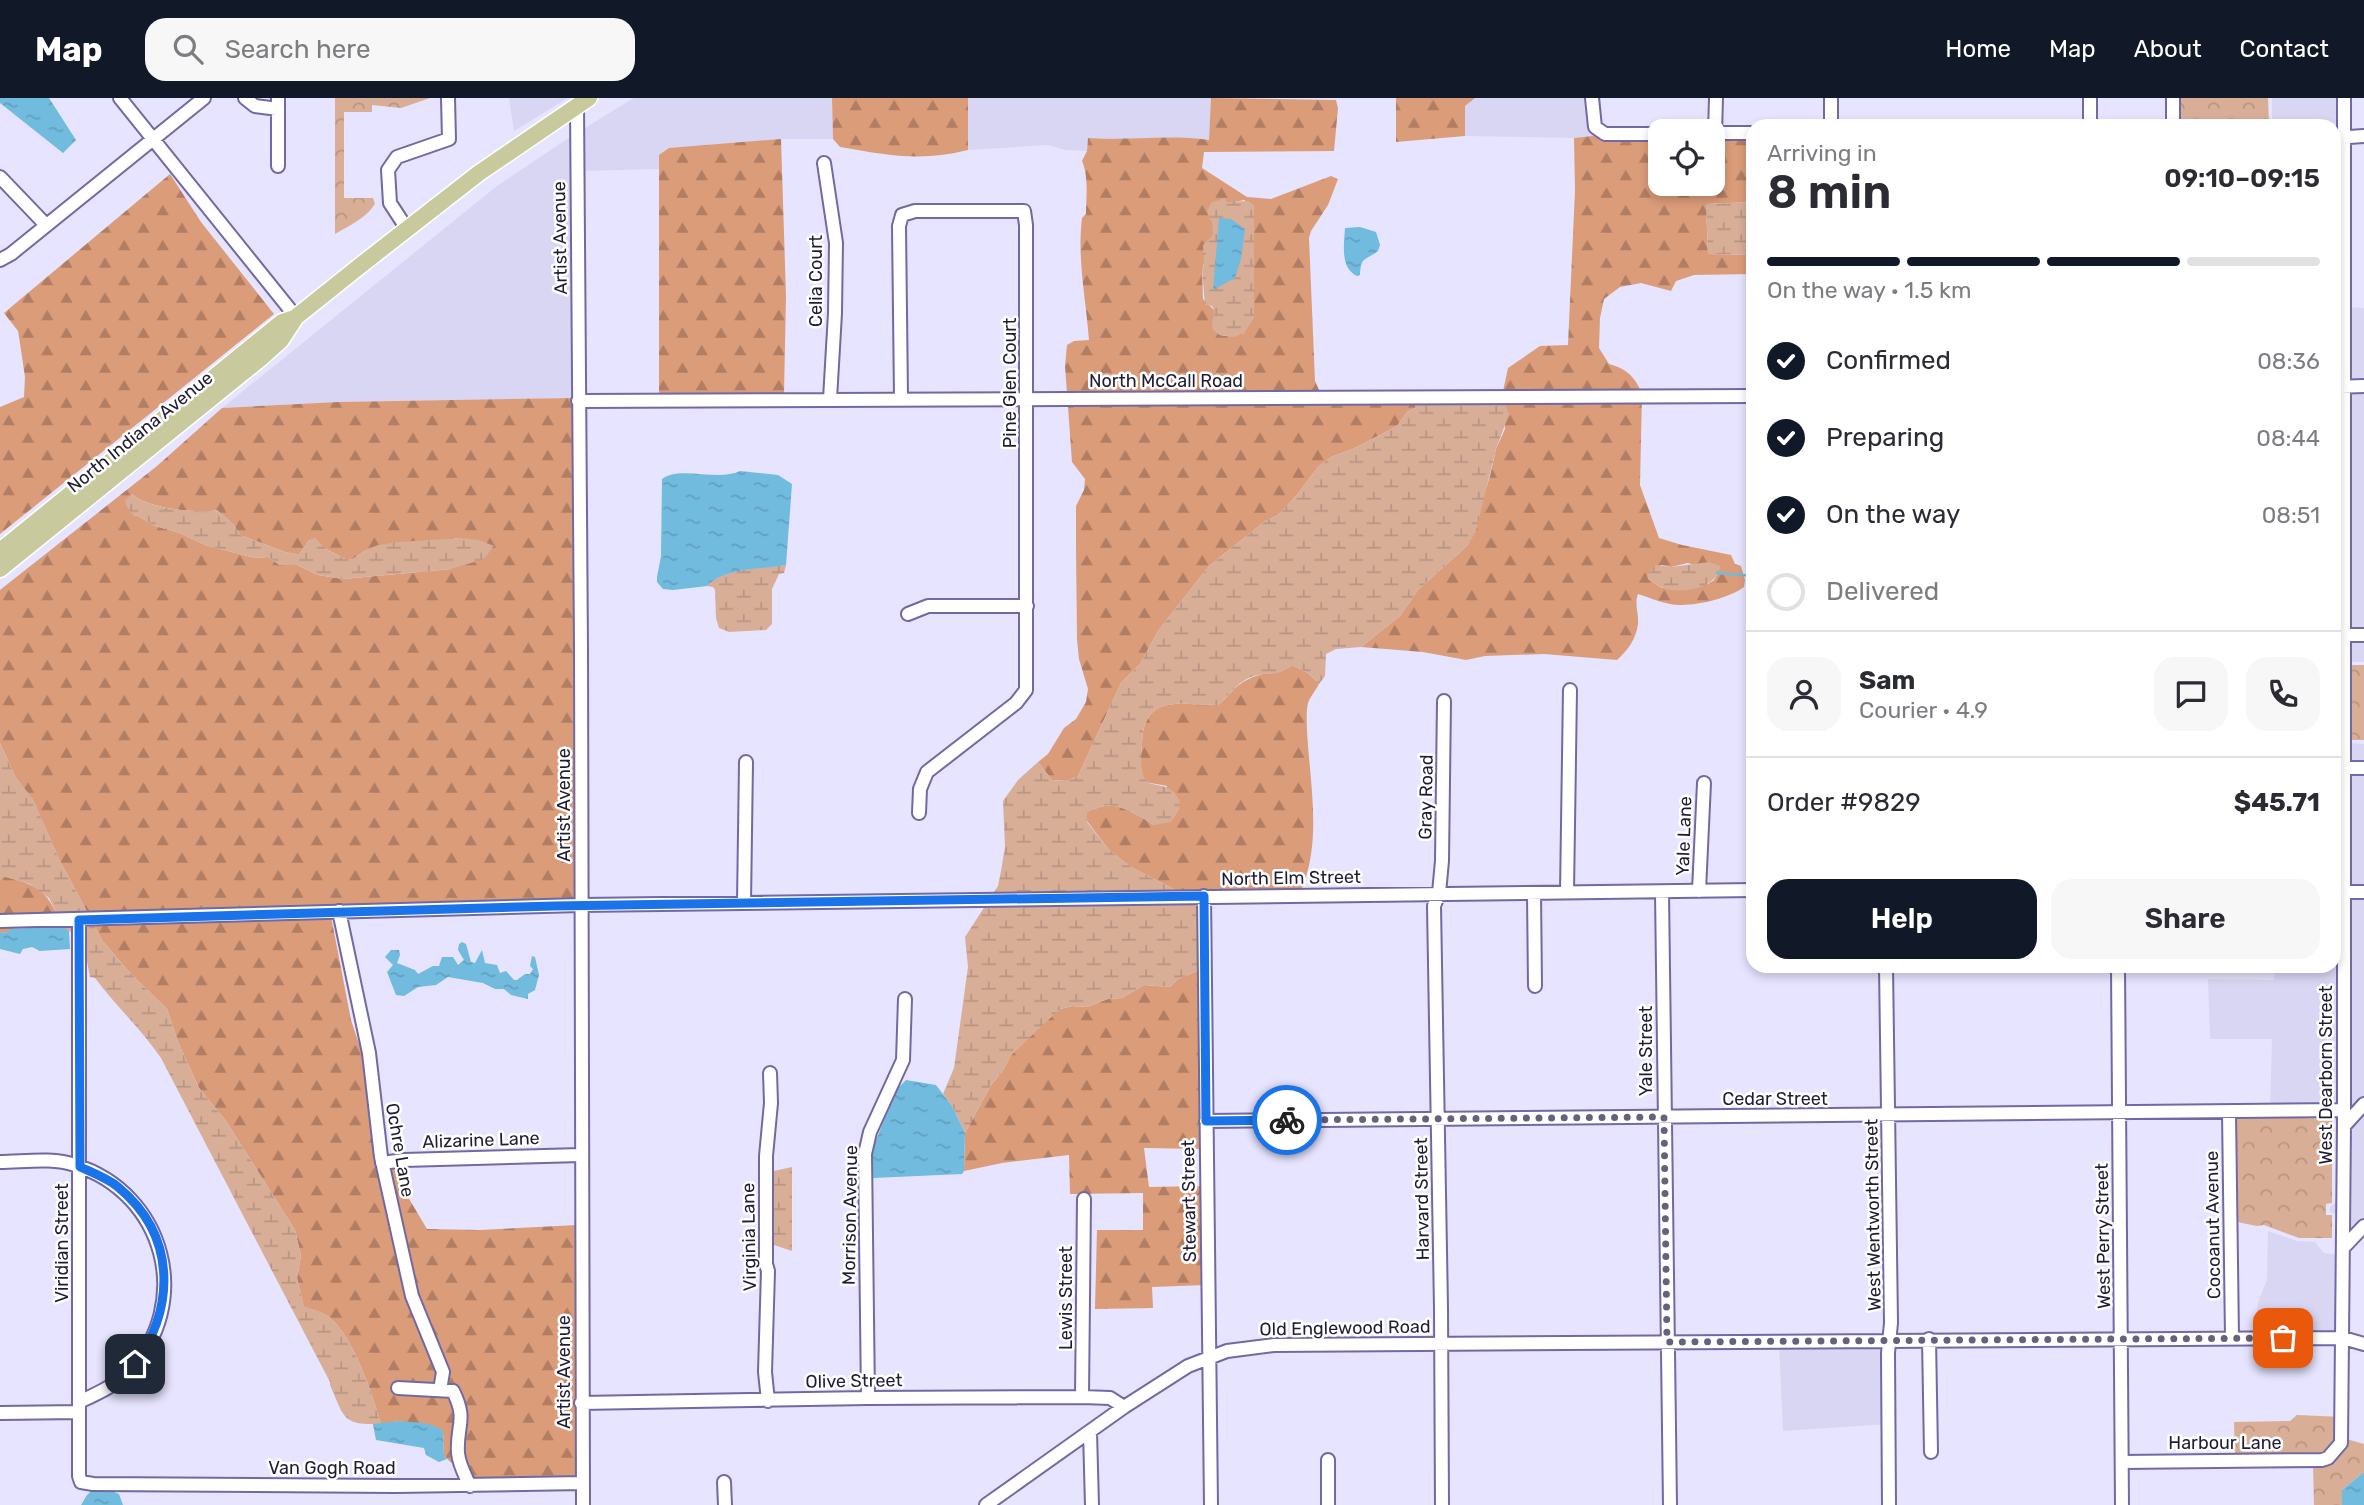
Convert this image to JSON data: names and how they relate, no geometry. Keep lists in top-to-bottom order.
{
  "streets": {
    "main road": ["North Indiana Avenue"],
    "street": [
      "Artist Avenue",
      "Celia Court",
      "North McCall Road",
      "Pine Glen Court",
      "Gray Road",
      "Yale Lane",
      "North Elm Street",
      "Yale Street",
      "West Dearborn Street",
      "Cedar Street",
      "Alizarine Lane",
      "Ochre Lane",
      "Harvard Street",
      "Stewart Street",
      "Morrison Avenue",
      "West Wentworth Street",
      "Cocoanut Avenue",
      "West Perry Street",
      "Virginia Lane",
      "Viridian Street",
      "Lewis Street",
      "Old Englewood Road",
      "Olive Street",
      "Harbour Lane",
      "Van Gogh Road"
    ]
  },
  "crossings": [
    ["Artist Avenue", "North McCall Road"],
    ["Artist Avenue", "North Indiana Avenue"],
    ["Artist Avenue", "North Elm Street"],
    ["Artist Avenue", "Alizarine Lane"],
    ["Artist Avenue", "Olive Street"],
    ["Artist Avenue", "Van Gogh Road"],
    ["Celia Court", "North McCall Road"],
    ["North McCall Road", "Pine Glen Court"],
    ["Gray Road", "North Elm Street"],
    ["Gray Road", "Harvard Street"],
    ["Yale Lane", "North Elm Street"],
    ["North Elm Street", "Yale Street"],
    ["North Elm Street", "Ochre Lane"],
    ["North Elm Street", "Harvard Street"],
    ["North Elm Street", "Stewart Street"],
    ["North Elm Street", "Viridian Street"],
    ["Yale Street", "Cedar Street"],
    ["Yale Street", "Old Englewood Road"],
    ["West Dearborn Street", "Cedar Street"],
    ["West Dearborn Street", "Old Englewood Road"],
    ["West Dearborn Street", "Harbour Lane"],
    ["Cedar Street", "Harvard Street"],
    ["Cedar Street", "Stewart Street"],
    ["Cedar Street", "West Wentworth Street"],
    ["Cedar Street", "Cocoanut Avenue"],
    ["Cedar Street", "West Perry Street"],
    ["Alizarine Lane", "Ochre Lane"],
    ["Harvard Street", "Old Englewood Road"],
    ["Stewart Street", "Old Englewood Road"],
    ["Morrison Avenue", "Olive Street"],
    ["West Wentworth Street", "Old Englewood Road"],
    ["Cocoanut Avenue", "Old Englewood Road"],
    ["West Perry Street", "Old Englewood Road"],
    ["West Perry Street", "Harbour Lane"],
    ["Virginia Lane", "Olive Street"],
    ["Viridian Street", "Van Gogh Road"],
    ["Lewis Street", "Olive Street"],
    ["Old Englewood Road", "Olive Street"]
  ],
  "page": {
    "header": "Map",
    "search": "Search here",
    "nav": [
      "Home",
      "Map",
      "About",
      "Contact"
    ],
    "heading": ["8 min", "Arriving in", "09:10–09:15"],
    "panel": [
      "Sam",
      "Courier · 4.9",
      "Order #9829",
      "$45.71"
    ],
    "bar": "On the way · 1.5 km",
    "list": [
      ["Confirmed", "08:36"],
      ["Preparing", "08:44"],
      ["On the way", "08:51"],
      "Delivered"
    ],
    "buttons": ["Help", "Share"]
  }
}
